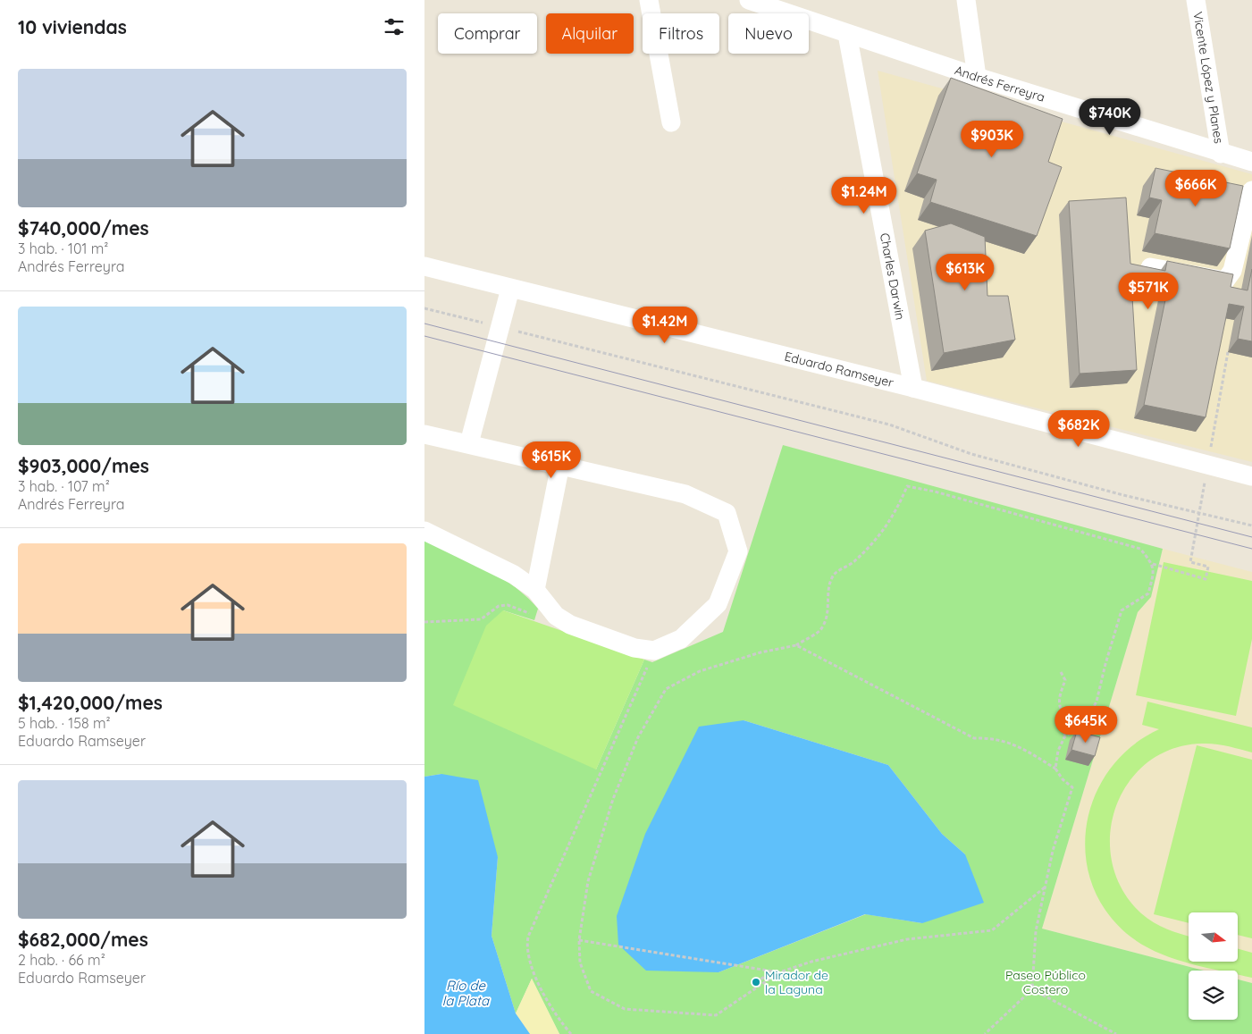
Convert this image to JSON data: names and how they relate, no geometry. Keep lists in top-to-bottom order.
{
  "streets": {
    "street": [
      "Vicente López y Planes",
      "Andrés Ferreyra",
      "Charles Darwin",
      "Eduardo Ramseyer"
    ]
  },
  "crossings": [
    ["Vicente López y Planes", "Andrés Ferreyra"],
    ["Andrés Ferreyra", "Charles Darwin"],
    ["Charles Darwin", "Eduardo Ramseyer"]
  ],
  "water": ["Río de la Plata"],
  "parks": ["Paseo Público Costero"],
  "places": ["Mirador de la Laguna"],
  "north": "right",
  "page": {
    "heading": "10 viviendas",
    "chip": [
      "Comprar",
      "Alquilar",
      "Filtros",
      "Nuevo"
    ],
    "list": [
      {
        "name": "$740,000/mes",
        "note": "3 hab. · 101 m² · Andrés Ferreyra"
      },
      {
        "name": "$903,000/mes",
        "note": "3 hab. · 107 m² · Andrés Ferreyra"
      },
      {
        "name": "$1,420,000/mes",
        "note": "5 hab. · 158 m² · Eduardo Ramseyer"
      },
      {
        "name": "$682,000/mes",
        "note": "2 hab. · 66 m² · Eduardo Ramseyer"
      }
    ],
    "price": [
      "$740K",
      "$903K",
      "$666K",
      "$1.24M",
      "$613K",
      "$571K",
      "$1.42M",
      "$682K",
      "$615K",
      "$645K"
    ]
  }
}
